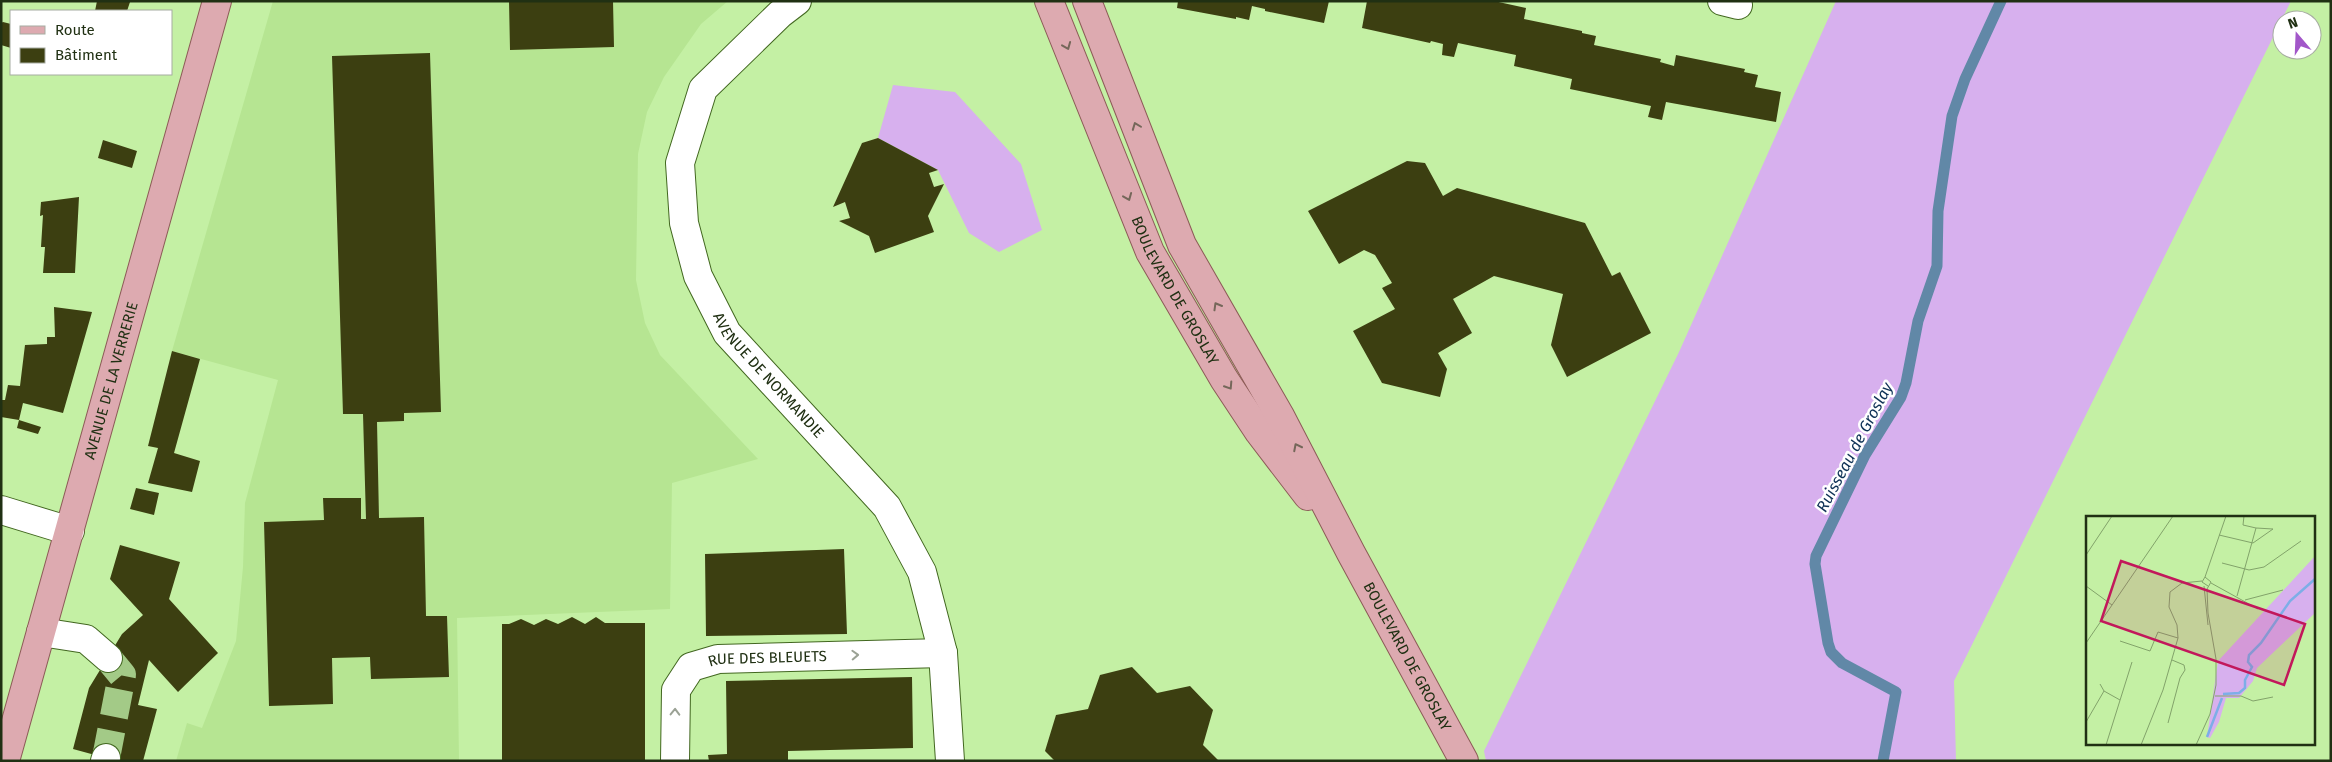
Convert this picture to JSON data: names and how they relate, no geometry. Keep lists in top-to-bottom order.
{
  "streets": {
    "main road": ["BOULEVARD DE GROSLAY", "AVENUE DE LA VERRERIE"],
    "street": ["AVENUE DE NORMANDIE", "RUE DES BLEUETS"]
  },
  "crossings": [
    ["AVENUE DE NORMANDIE", "RUE DES BLEUETS"]
  ],
  "one_way": ["RUE DES BLEUETS"],
  "water": ["Ruisseau de Groslay"],
  "legend": ["Route", "Bâtiment"],
  "north": "top"
}
